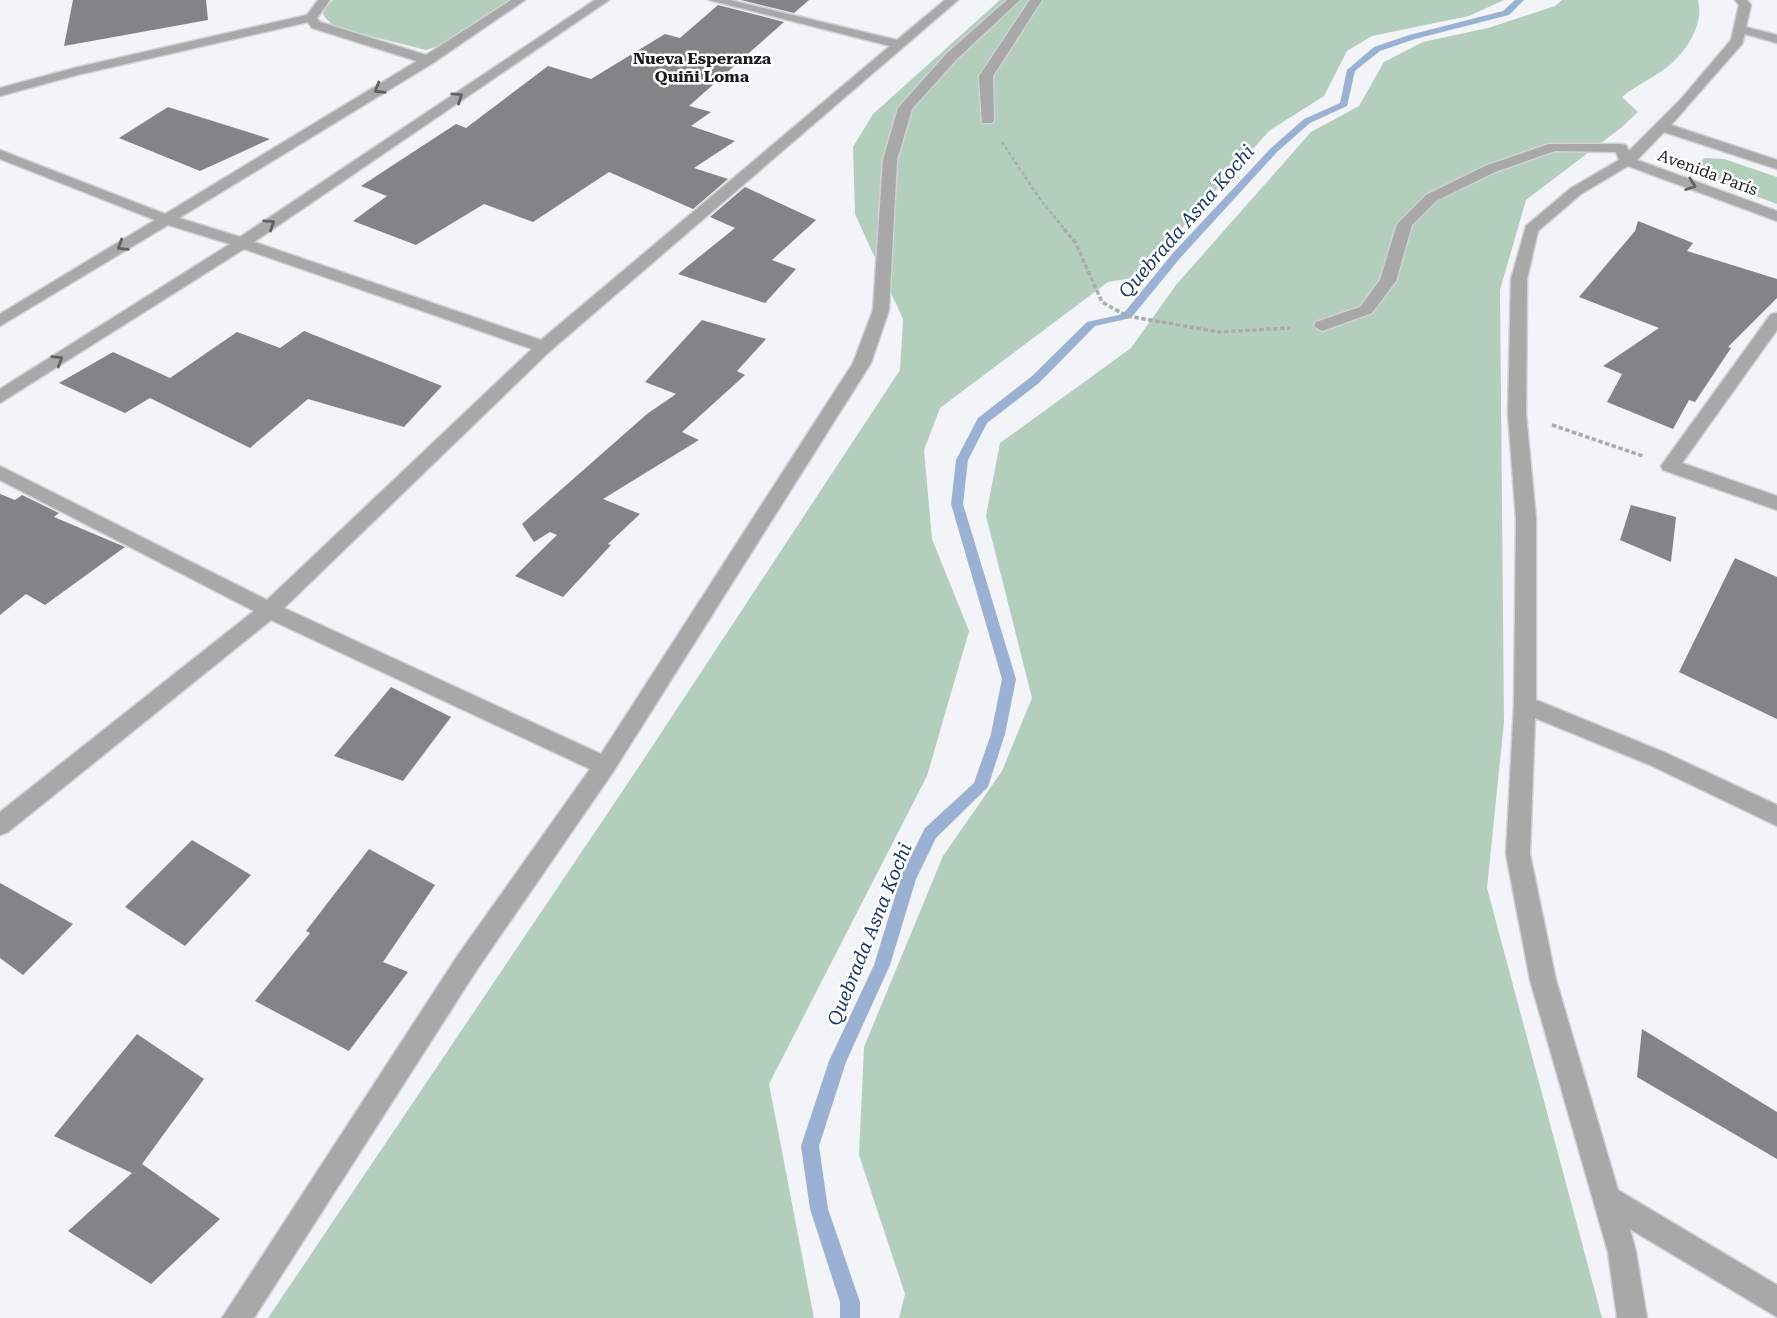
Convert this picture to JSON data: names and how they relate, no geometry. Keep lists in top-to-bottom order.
{
  "streets": {
    "street": ["Avenida París"]
  },
  "districts": ["Nueva Esperanza Quiñi Loma"],
  "water": ["Quebrada Asna Kochi"]
}
